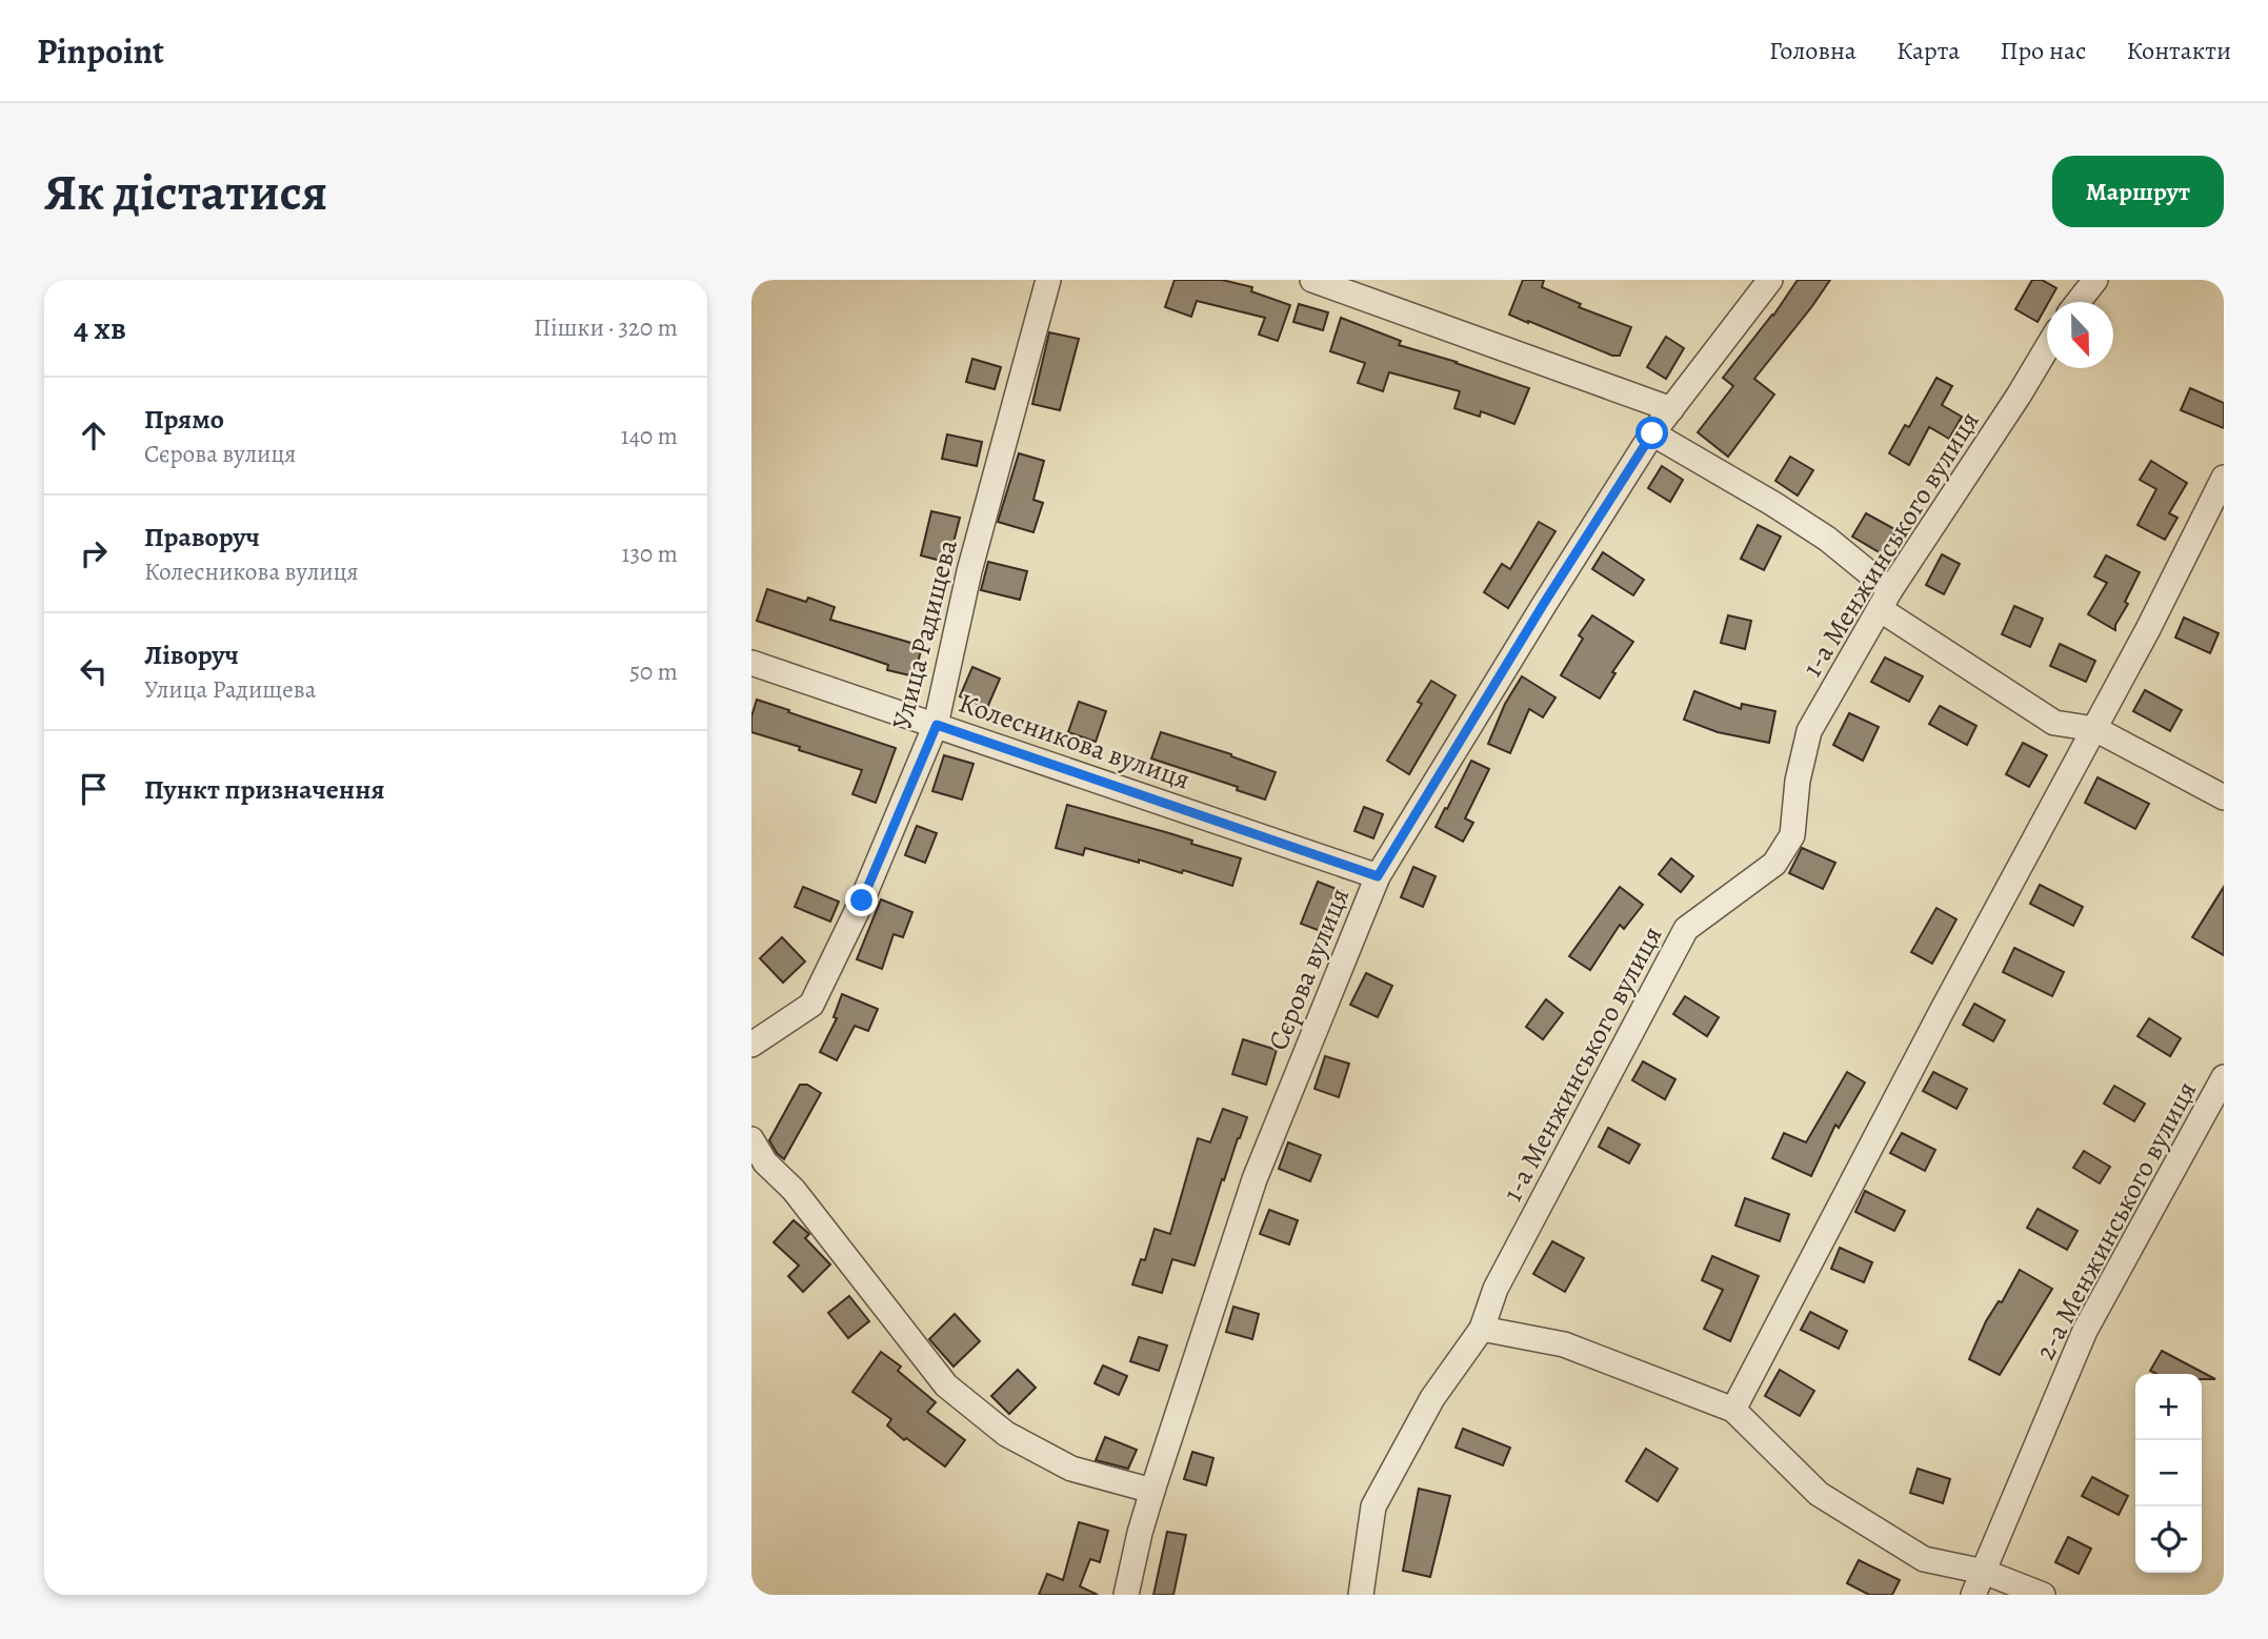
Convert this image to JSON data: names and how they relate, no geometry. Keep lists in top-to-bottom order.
{
  "streets": {
    "street": [
      "1-а Менжинського вулиця",
      "Улица Радищева",
      "Колесникова вулиця",
      "Сєрова вулиця",
      "2-а Менжинського вулиця"
    ]
  },
  "crossings": [
    ["Улица Радищева", "Колесникова вулиця"],
    ["Колесникова вулиця", "Сєрова вулиця"]
  ],
  "north": "bottom",
  "page": {
    "header": "Pinpoint",
    "nav": [
      "Головна",
      "Карта",
      "Про нас",
      "Контакти"
    ],
    "buttons": "Маршрут",
    "title": "Як дістатися",
    "heading": ["4 хв", "Пішки · 320 m"],
    "list": [
      ["Прямо", "Сєрова вулиця", "140 m"],
      ["Праворуч", "Колесникова вулиця", "130 m"],
      ["Ліворуч", "Улица Радищева", "50 m"],
      "Пункт призначення"
    ],
    "map_buttons": ["+", "−"]
  }
}
